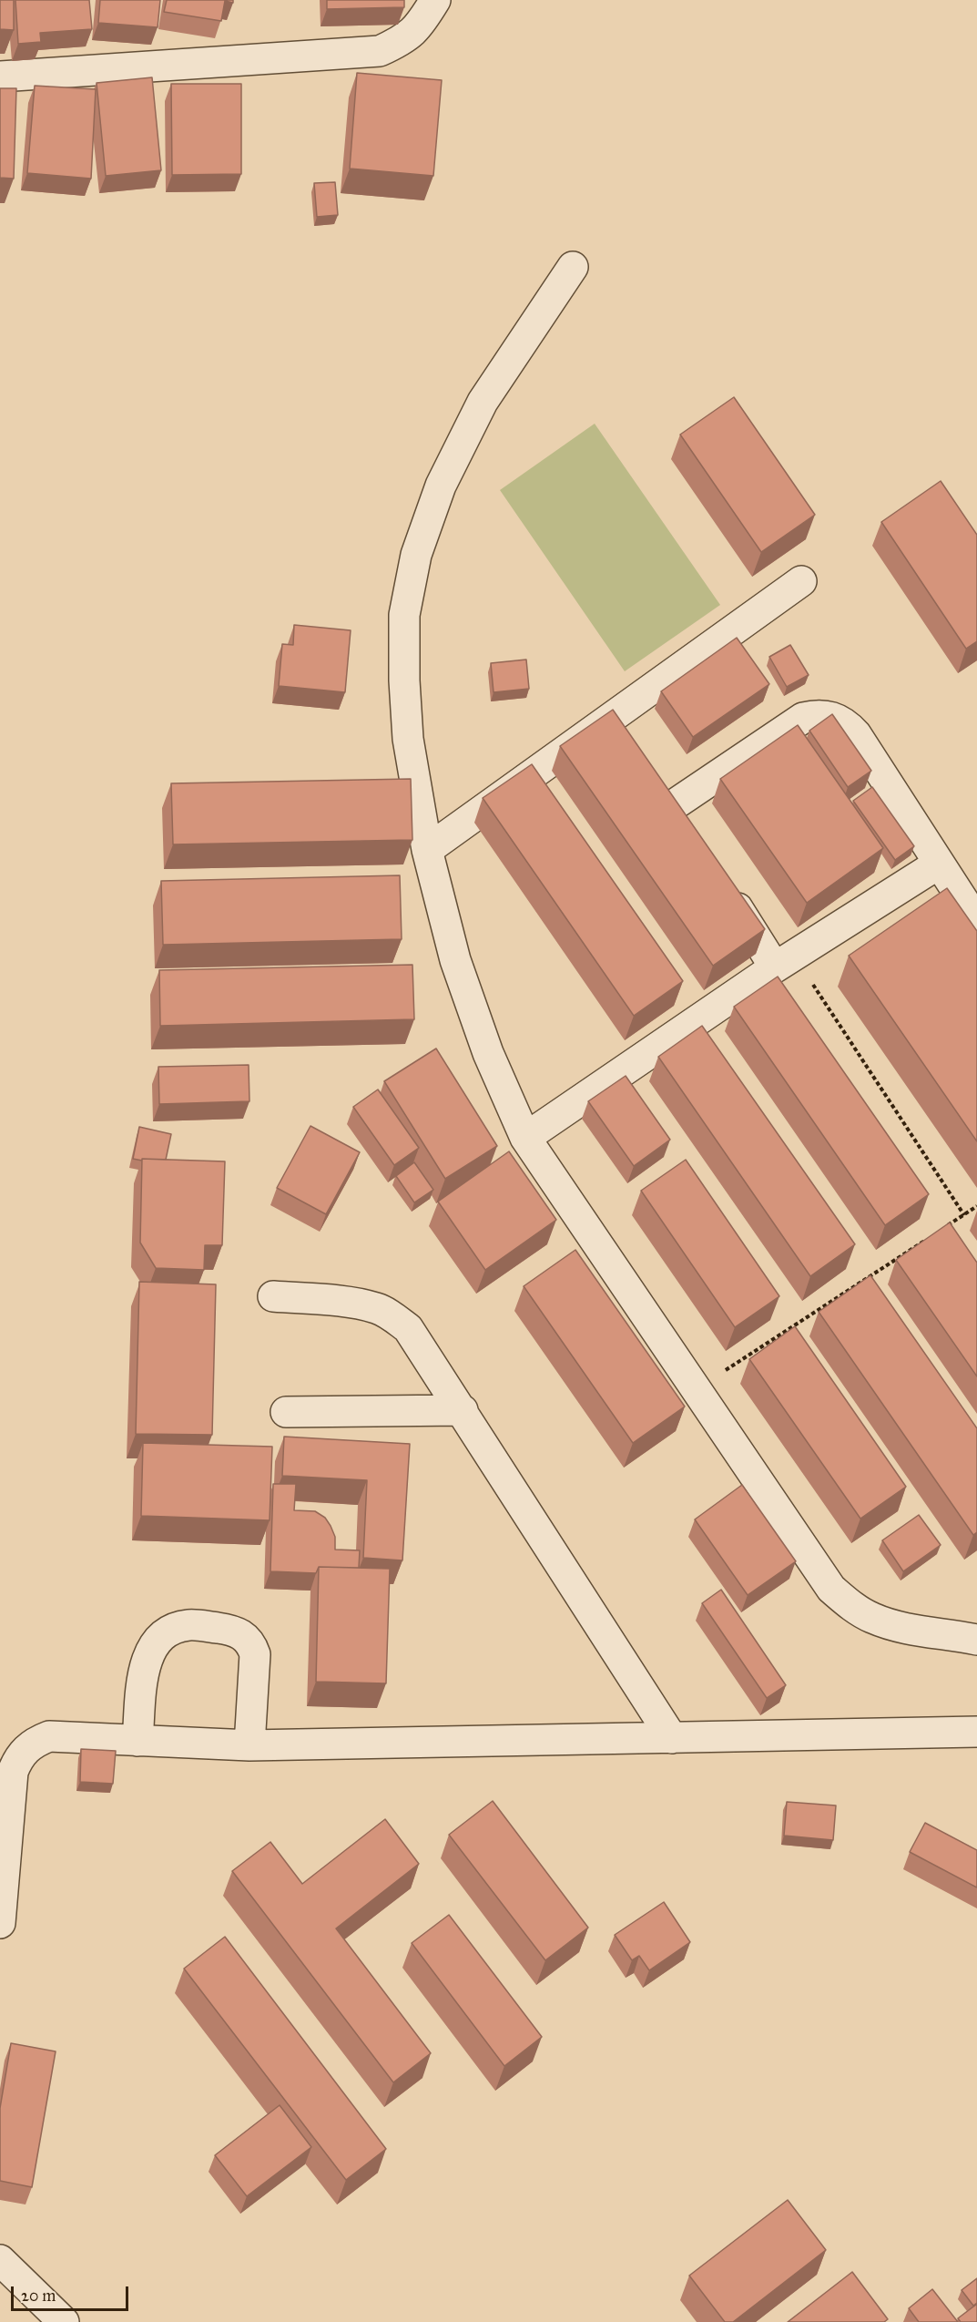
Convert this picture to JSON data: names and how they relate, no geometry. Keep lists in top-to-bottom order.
{
  "scale_bar": "20 m"
}
